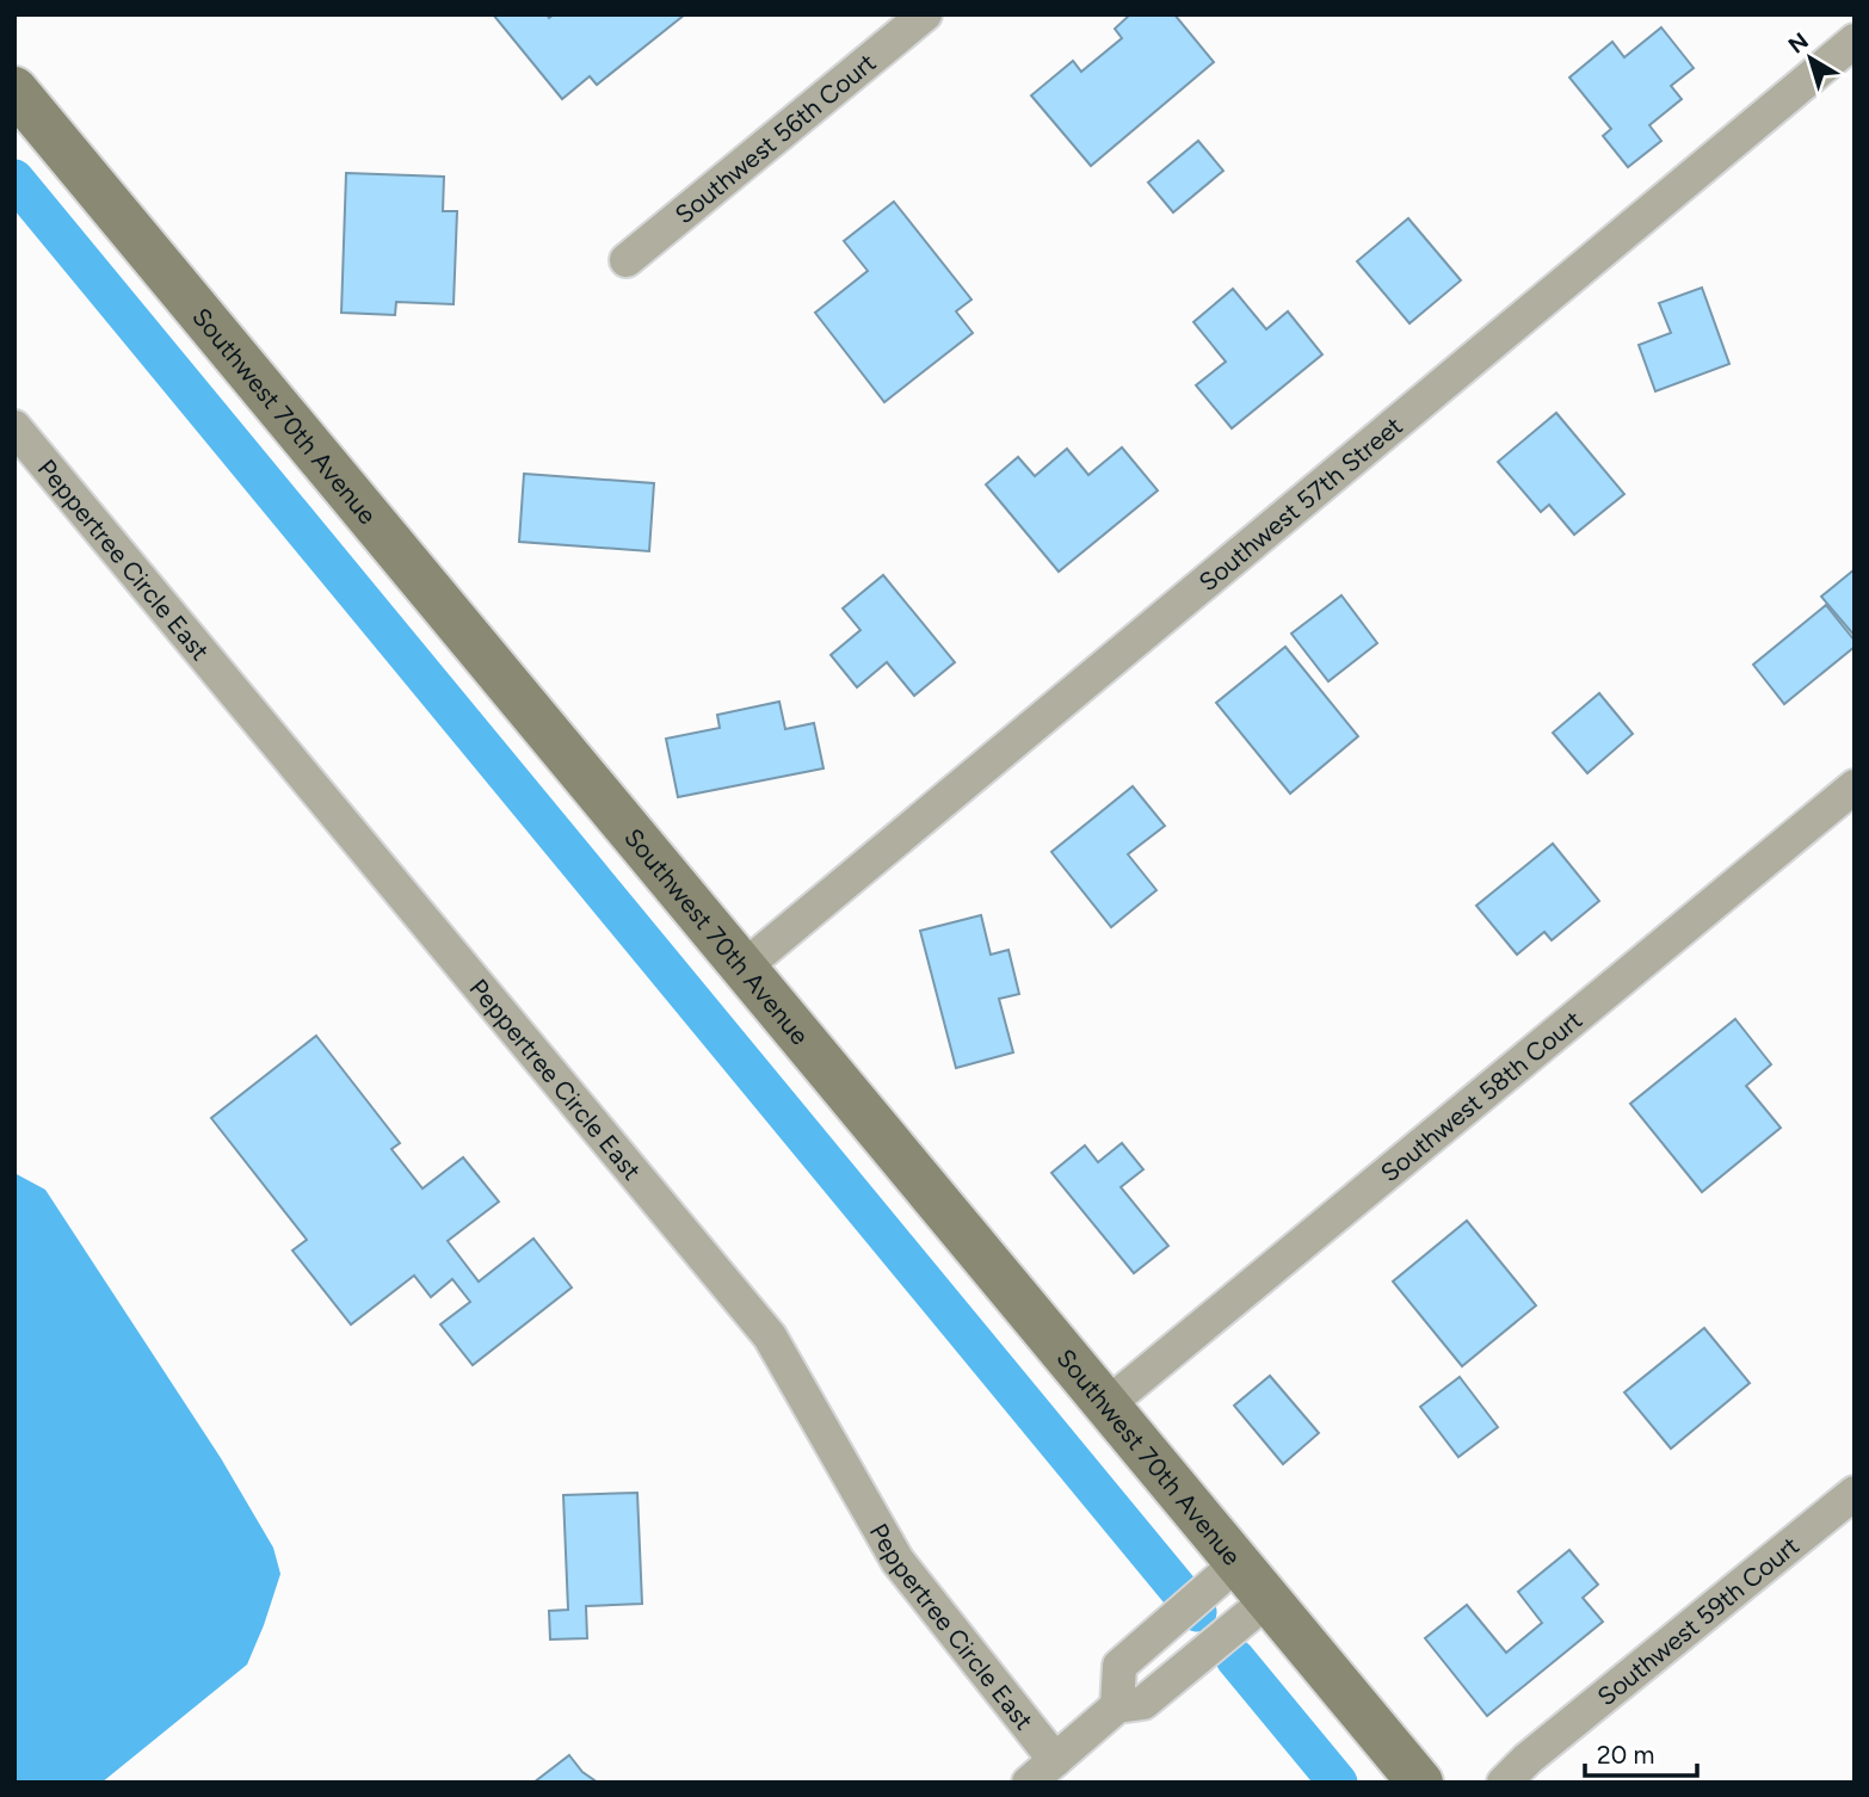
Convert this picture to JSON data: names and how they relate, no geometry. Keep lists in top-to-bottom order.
{
  "streets": {
    "street": [
      "Southwest 56th Court",
      "Southwest 70th Avenue",
      "Southwest 57th Street",
      "Peppertree Circle East",
      "Southwest 58th Court",
      "Southwest 59th Court"
    ]
  },
  "crossings": [
    ["Southwest 70th Avenue", "Southwest 57th Street"],
    ["Southwest 70th Avenue", "Southwest 58th Court"]
  ],
  "scale_bar": "20 m",
  "north": "top left"
}
